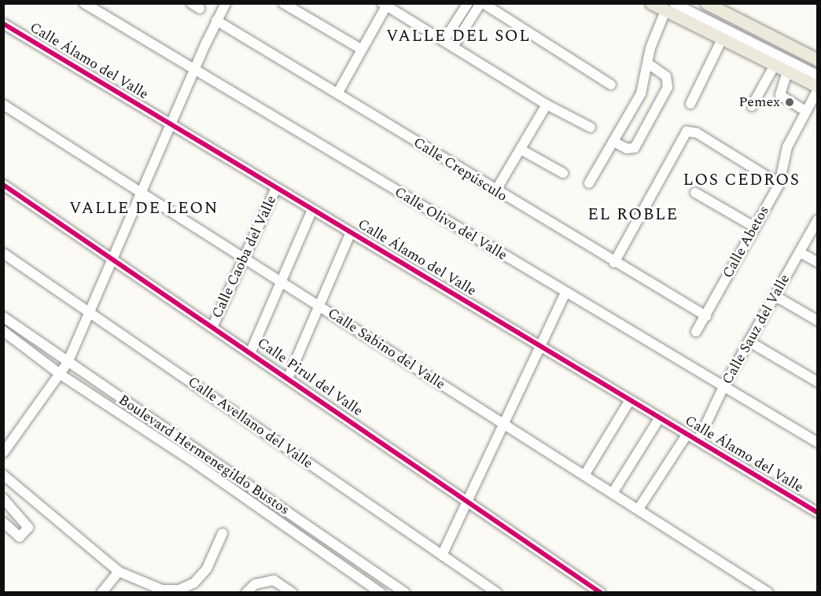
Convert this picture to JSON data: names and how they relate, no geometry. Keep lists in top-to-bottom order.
{
  "streets": {
    "street": [
      "Calle Álamo del Valle",
      "Calle Crepúsculo",
      "Calle Olivo del Valle",
      "Calle Abetos",
      "Calle Caoba del Valle",
      "Calle Sauz del Valle",
      "Calle Sabino del Valle",
      "Calle Pirul del Valle",
      "Calle Avellano del Valle",
      "Boulevard Hermenegildo Bustos"
    ]
  },
  "crossings": [
    ["Calle Álamo del Valle", "Calle Caoba del Valle"],
    ["Calle Álamo del Valle", "Calle Sauz del Valle"],
    ["Calle Crepúsculo", "Calle Abetos"],
    ["Calle Olivo del Valle", "Calle Sauz del Valle"],
    ["Calle Caoba del Valle", "Calle Sabino del Valle"],
    ["Calle Caoba del Valle", "Calle Pirul del Valle"]
  ],
  "districts": [
    "VALLE DEL SOL",
    "LOS CEDROS",
    "VALLE DE LEON",
    "EL ROBLE"
  ],
  "places": ["Pemex"]
}
